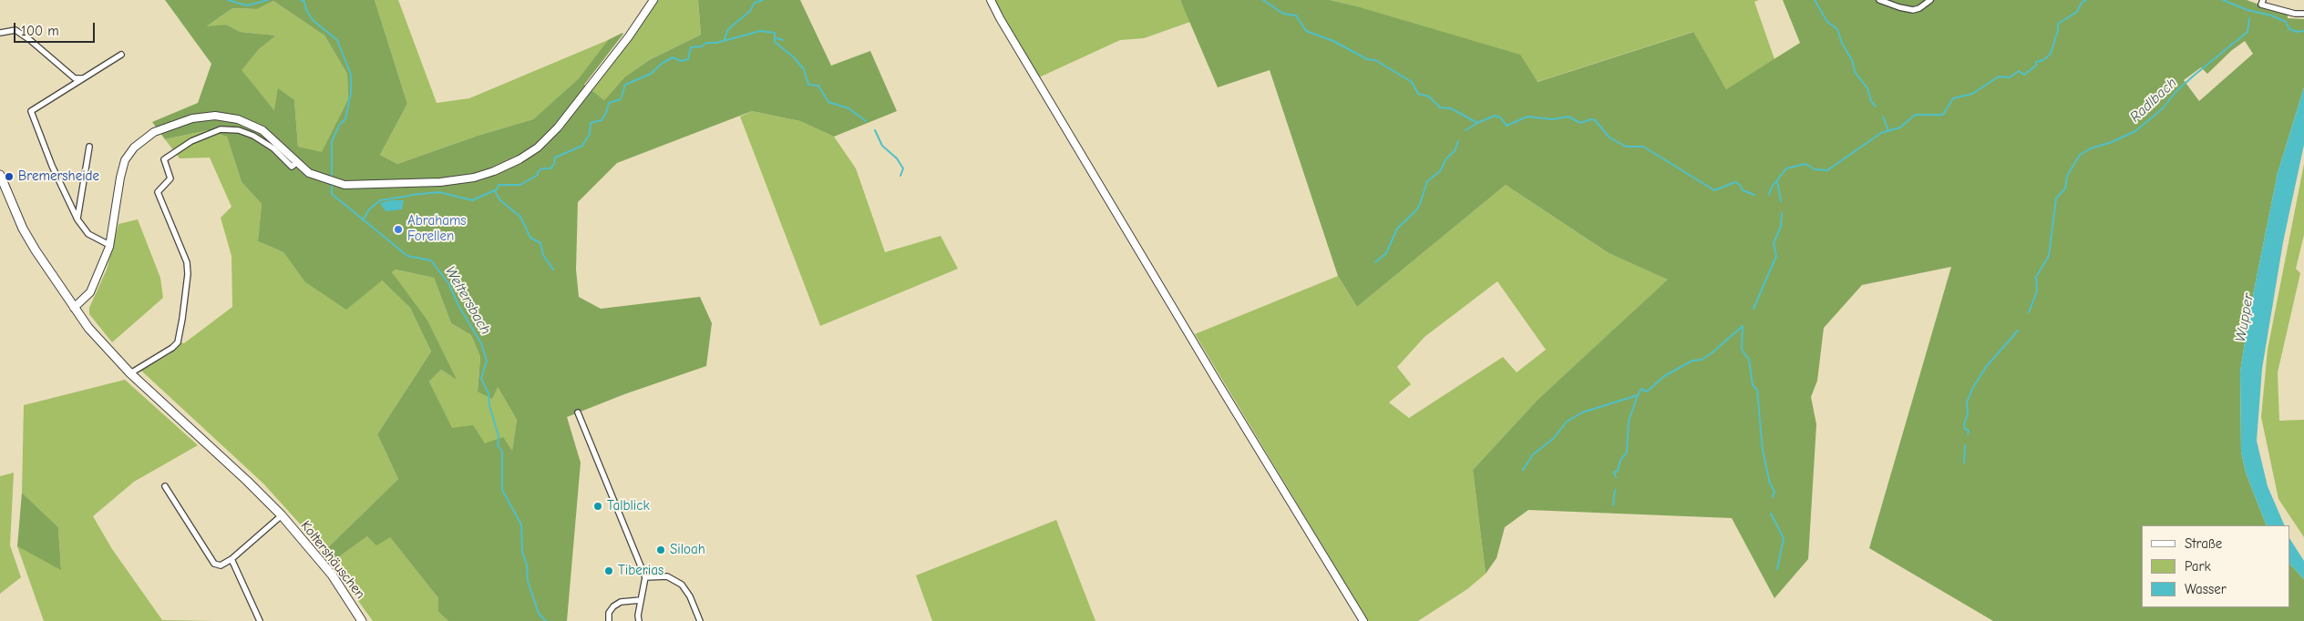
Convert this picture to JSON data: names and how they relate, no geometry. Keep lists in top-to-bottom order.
{
  "streets": {
    "main road": ["Koltershäuschen"]
  },
  "water": ["Radlbach", "Weltersbach", "Wupper"],
  "places": [
    "Bremersheide",
    "Abrahams Forellen",
    "Talblick",
    "Siloah",
    "Tiberias"
  ],
  "legend": ["Straße", "Park", "Wasser"],
  "scale_bar": "100 m"
}
